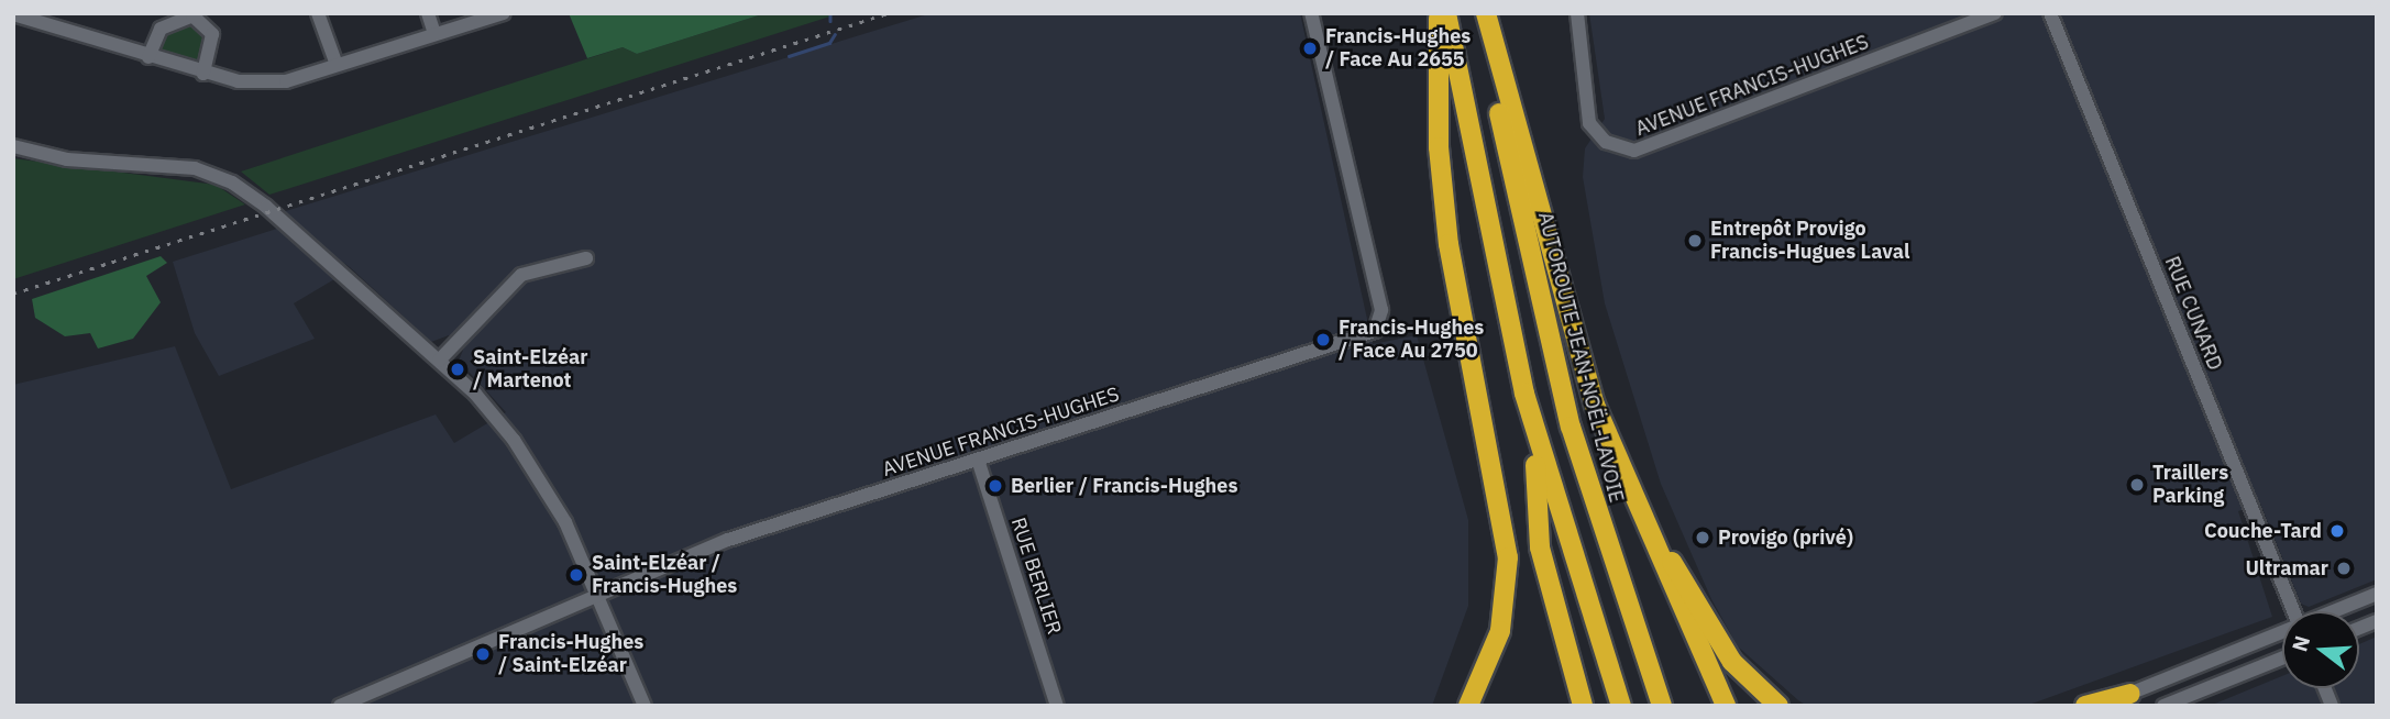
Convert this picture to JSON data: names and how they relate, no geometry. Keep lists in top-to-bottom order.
{
  "streets": {
    "highway": ["AUTOROUTE JEAN-NOËL-LAVOIE"],
    "street": ["AVENUE FRANCIS-HUGHES", "RUE CUNARD", "RUE BERLIER"]
  },
  "crossings": [
    ["AVENUE FRANCIS-HUGHES", "RUE BERLIER"]
  ],
  "places": [
    "Francis-Hughes / Face Au 2655",
    "Entrepôt Provigo Francis-Hugues Laval",
    "Francis-Hughes / Face Au 2750",
    "Saint-Elzéar / Martenot",
    "Traillers Parking",
    "Berlier / Francis-Hughes",
    "Couche-Tard",
    "Provigo (privé)",
    "Ultramar",
    "Saint-Elzéar / Francis-Hughes",
    "Francis-Hughes / Saint-Elzéar"
  ],
  "north": "left"
}
